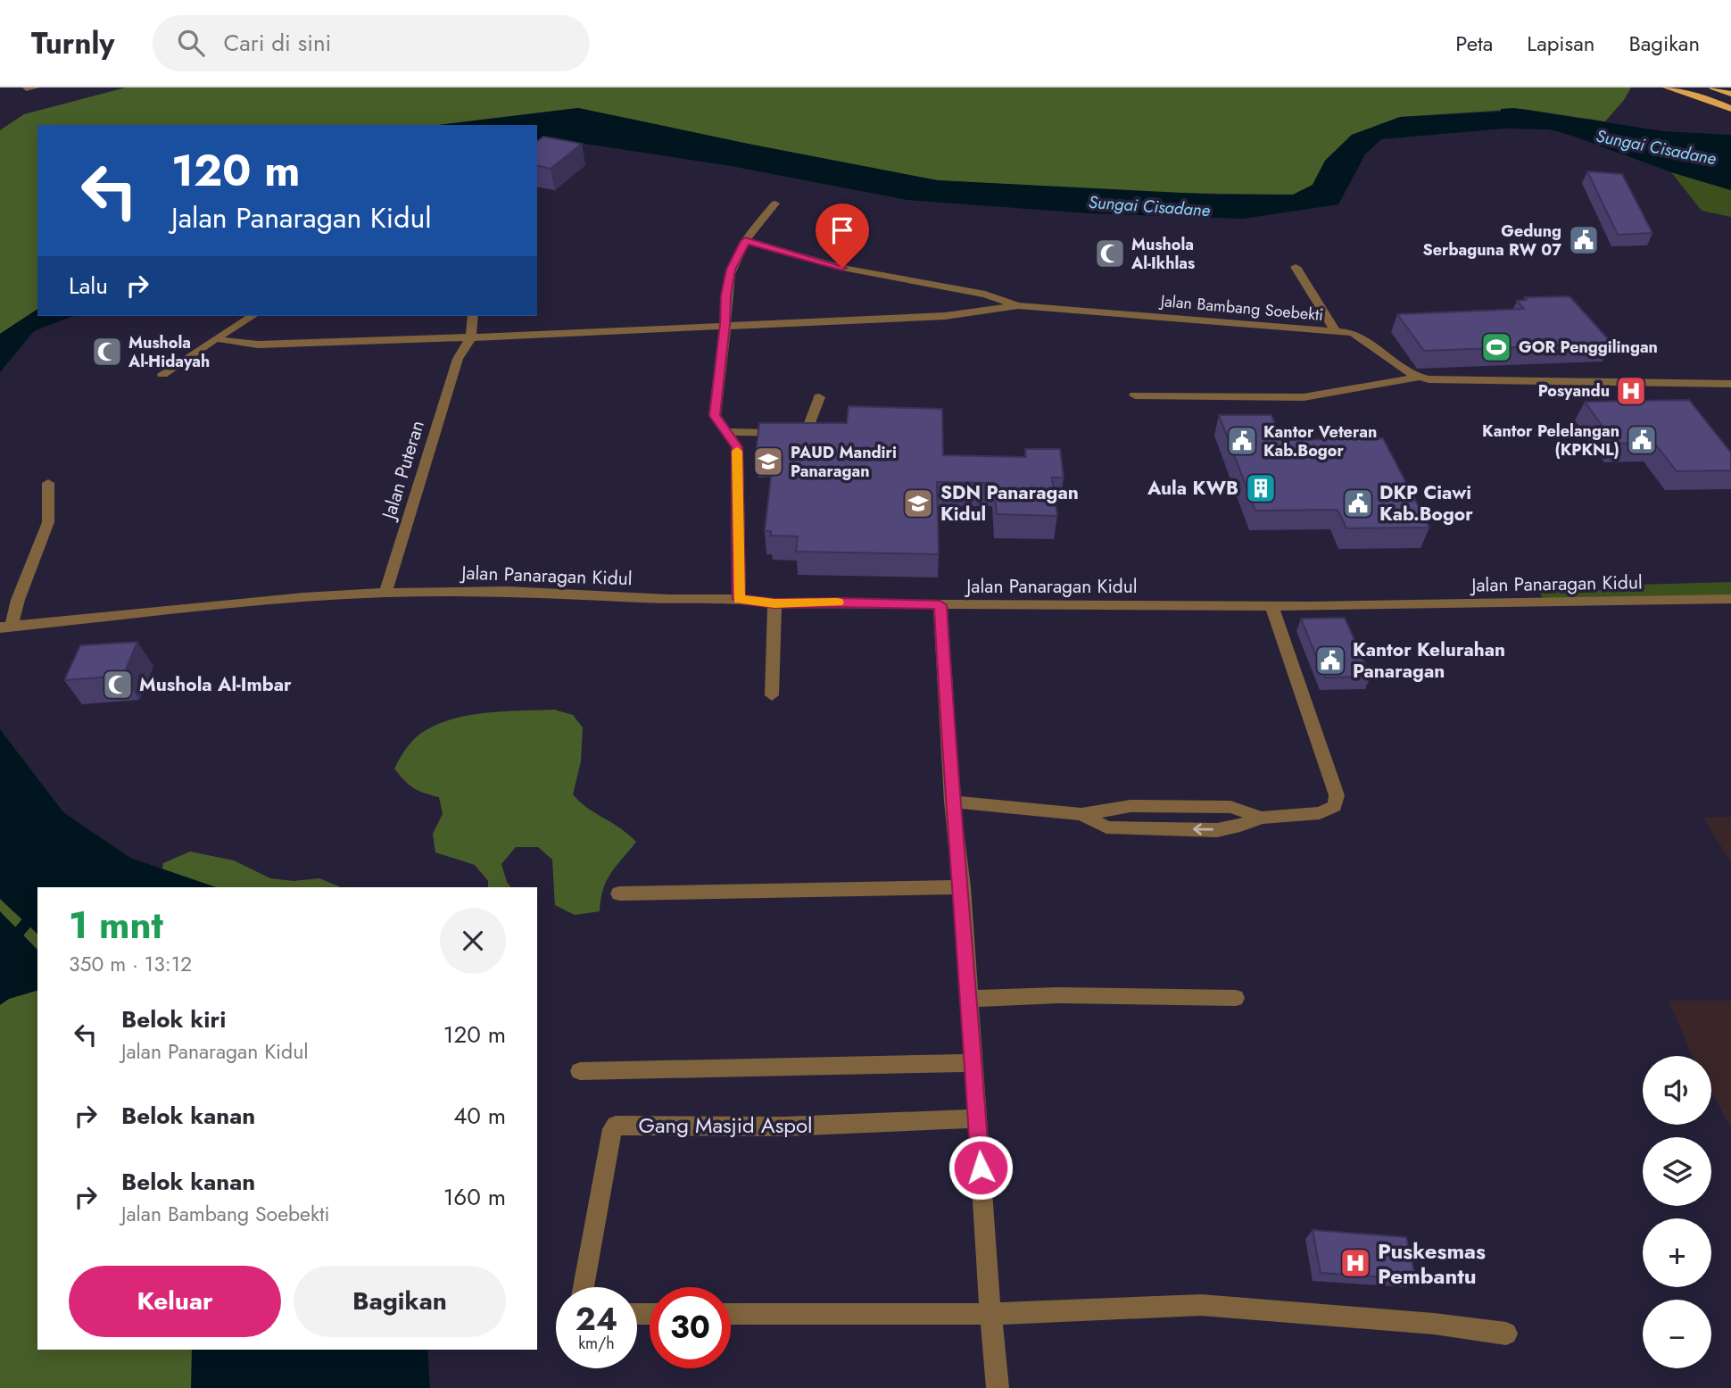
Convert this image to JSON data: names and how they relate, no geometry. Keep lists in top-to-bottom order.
{
  "streets": {
    "street": [
      "Jalan Bambang Soebekti",
      "Jalan Puteran",
      "Jalan Panaragan Kidul",
      "Gang Masjid Aspol"
    ]
  },
  "crossings": [
    ["Jalan Puteran", "Jalan Panaragan Kidul"]
  ],
  "water": ["Sungai Cisadane"],
  "places": {
    "public building": [
      "Gedung Serbaguna RW 07",
      "Kantor Pelelangan (KPKNL)",
      "Kantor Veteran Kab.Bogor",
      "DKP Ciawi Kab.Bogor",
      "Kantor Kelurahan Panaragan"
    ],
    "mosque": ["Mushola Al-Ikhlas", "Mushola Al-Hidayah", "Mushola Al-Imbar"],
    "sports": ["GOR Penggilingan"],
    "hospital": ["Posyandu", "Puskesmas Pembantu"],
    "school or university": ["PAUD Mandiri Panaragan", "SDN Panaragan Kidul"],
    "building": ["Aula KWB"]
  },
  "page": {
    "header": "Turnly",
    "search": "Cari di sini",
    "nav": ["Peta", "Lapisan", "Bagikan"],
    "turn": ["120 m", "Jalan Panaragan Kidul"],
    "then": "Lalu",
    "heading": ["1 mnt", "350 m · 13:12"],
    "list": [
      {
        "name": "Belok kiri",
        "note": "Jalan Panaragan Kidul",
        "value": "120 m"
      },
      {
        "name": "Belok kanan",
        "value": "40 m"
      },
      {
        "name": "Belok kanan",
        "note": "Jalan Bambang Soebekti",
        "value": "160 m"
      }
    ],
    "map_buttons": ["+", "−"],
    "buttons": ["Keluar", "Bagikan"],
    "speed": "24 km/h",
    "limit": "30"
  }
}
